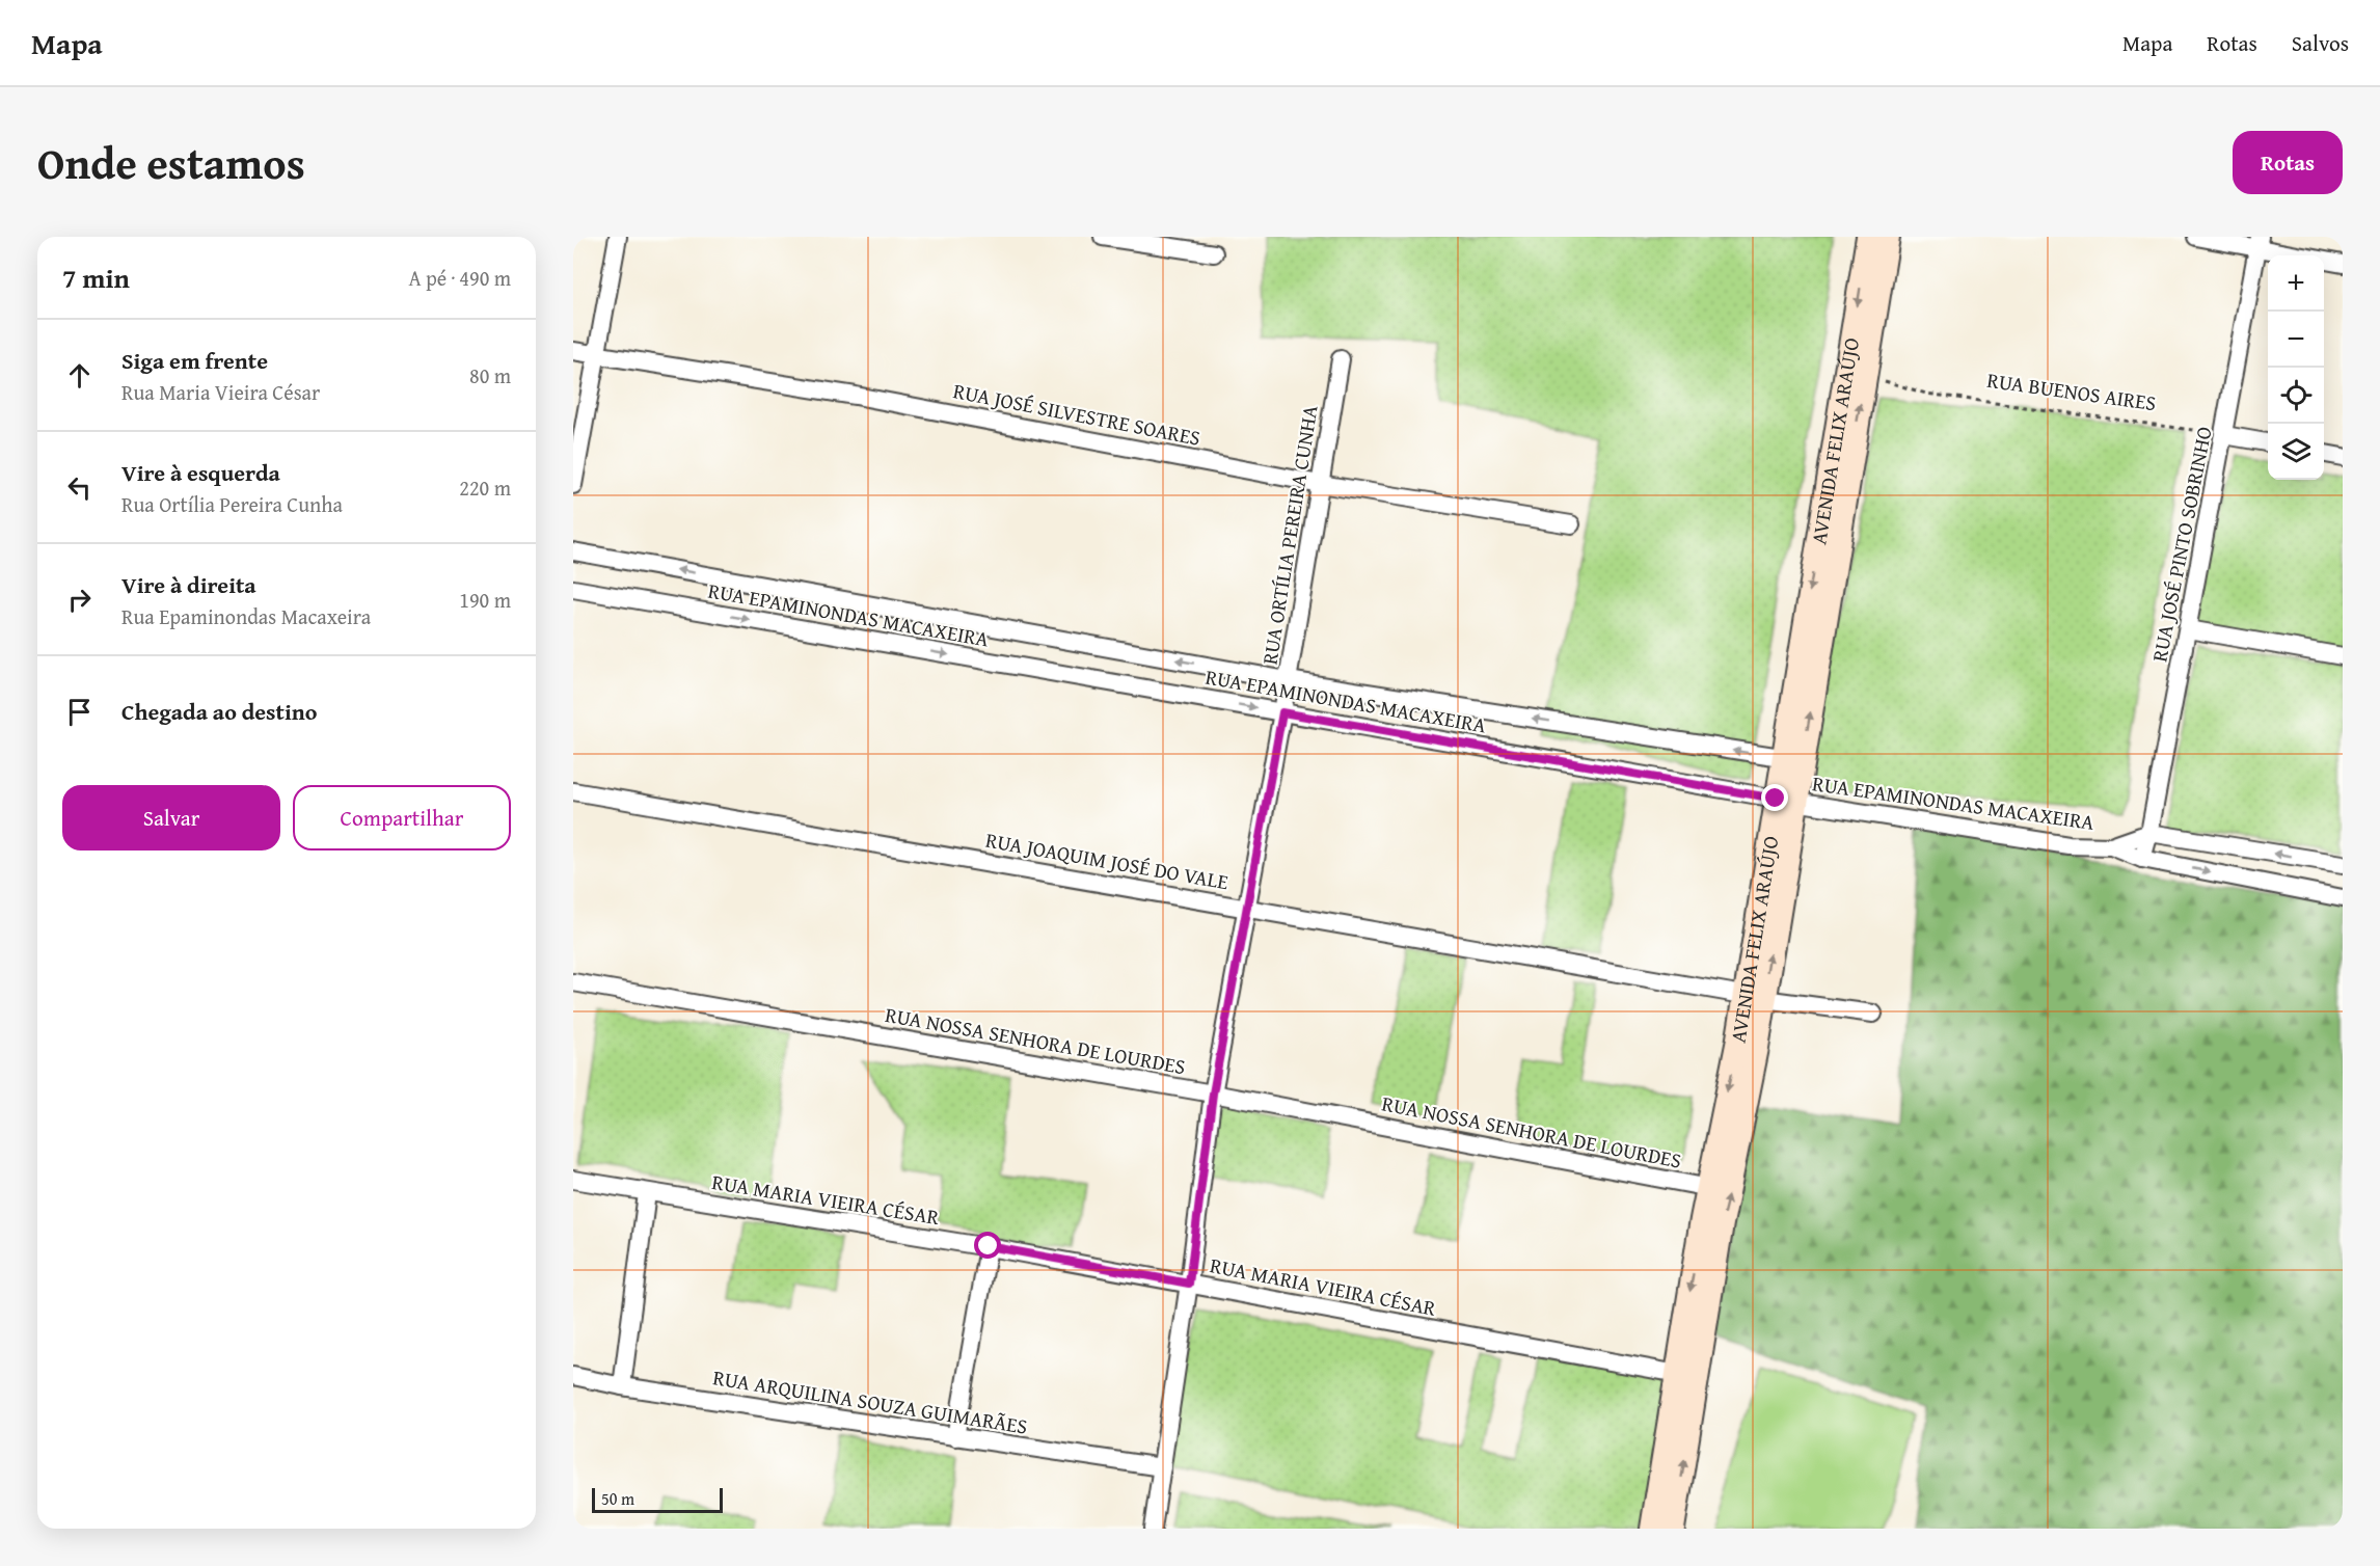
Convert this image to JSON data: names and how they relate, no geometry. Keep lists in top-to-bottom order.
{
  "streets": {
    "main road": ["AVENIDA FELIX ARAÚJO"],
    "street": [
      "RUA JOSÉ SILVESTRE SOARES",
      "RUA ORTÍLIA PEREIRA CUNHA",
      "RUA JOSÉ PINTO SOBRINHO",
      "RUA EPAMINONDAS MACAXEIRA",
      "RUA JOAQUIM JOSÉ DO VALE",
      "RUA NOSSA SENHORA DE LOURDES",
      "RUA MARIA VIEIRA CÉSAR",
      "RUA ARQUILINA SOUZA GUIMARÃES"
    ],
    "path": ["RUA BUENOS AIRES"]
  },
  "crossings": [
    ["RUA BUENOS AIRES", "AVENIDA FELIX ARAÚJO"],
    ["RUA BUENOS AIRES", "RUA JOSÉ PINTO SOBRINHO"],
    ["RUA JOSÉ SILVESTRE SOARES", "RUA ORTÍLIA PEREIRA CUNHA"],
    ["AVENIDA FELIX ARAÚJO", "RUA EPAMINONDAS MACAXEIRA"],
    ["AVENIDA FELIX ARAÚJO", "RUA JOAQUIM JOSÉ DO VALE"],
    ["AVENIDA FELIX ARAÚJO", "RUA NOSSA SENHORA DE LOURDES"],
    ["AVENIDA FELIX ARAÚJO", "RUA MARIA VIEIRA CÉSAR"],
    ["RUA ORTÍLIA PEREIRA CUNHA", "RUA EPAMINONDAS MACAXEIRA"],
    ["RUA ORTÍLIA PEREIRA CUNHA", "RUA JOAQUIM JOSÉ DO VALE"],
    ["RUA ORTÍLIA PEREIRA CUNHA", "RUA NOSSA SENHORA DE LOURDES"],
    ["RUA ORTÍLIA PEREIRA CUNHA", "RUA MARIA VIEIRA CÉSAR"],
    ["RUA ORTÍLIA PEREIRA CUNHA", "RUA ARQUILINA SOUZA GUIMARÃES"],
    ["RUA JOSÉ PINTO SOBRINHO", "RUA EPAMINONDAS MACAXEIRA"]
  ],
  "scale_bar": "50 m",
  "page": {
    "header": "Mapa",
    "nav": ["Mapa", "Rotas", "Salvos"],
    "title": "Onde estamos",
    "buttons": [
      "Rotas",
      ["Salvar", "Compartilhar"]
    ],
    "heading": ["7 min", "A pé · 490 m"],
    "map_buttons": ["+", "−"],
    "list": [
      ["Siga em frente", "Rua Maria Vieira César", "80 m"],
      ["Vire à esquerda", "Rua Ortília Pereira Cunha", "220 m"],
      ["Vire à direita", "Rua Epaminondas Macaxeira", "190 m"],
      "Chegada ao destino"
    ],
    "scale": "50 m"
  }
}
